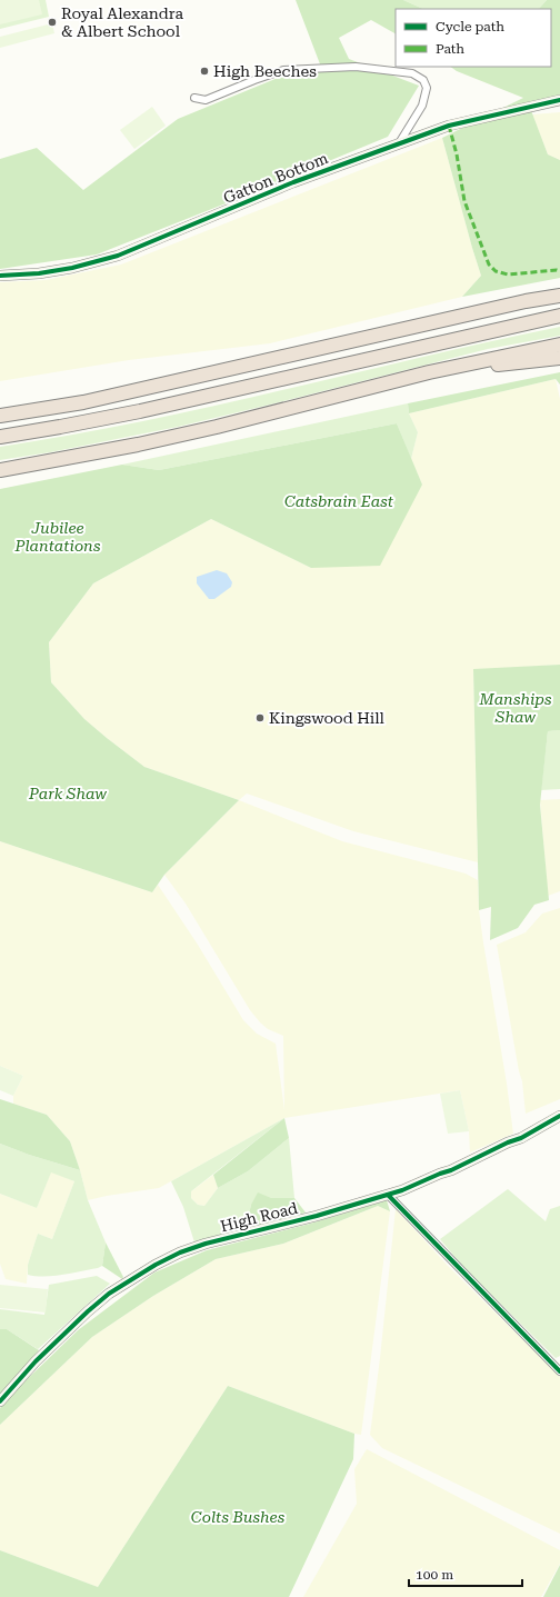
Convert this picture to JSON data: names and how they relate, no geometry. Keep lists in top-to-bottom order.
{
  "streets": {
    "street": ["Gatton Bottom", "High Road"]
  },
  "parks": [
    "Catsbrain East",
    "Jubilee Plantations",
    "Manships Shaw",
    "Park Shaw",
    "Colts Bushes"
  ],
  "places": ["Royal Alexandra & Albert School", "High Beeches", "Kingswood Hill"],
  "legend": ["Cycle path", "Path"],
  "scale_bar": "100 m"
}
